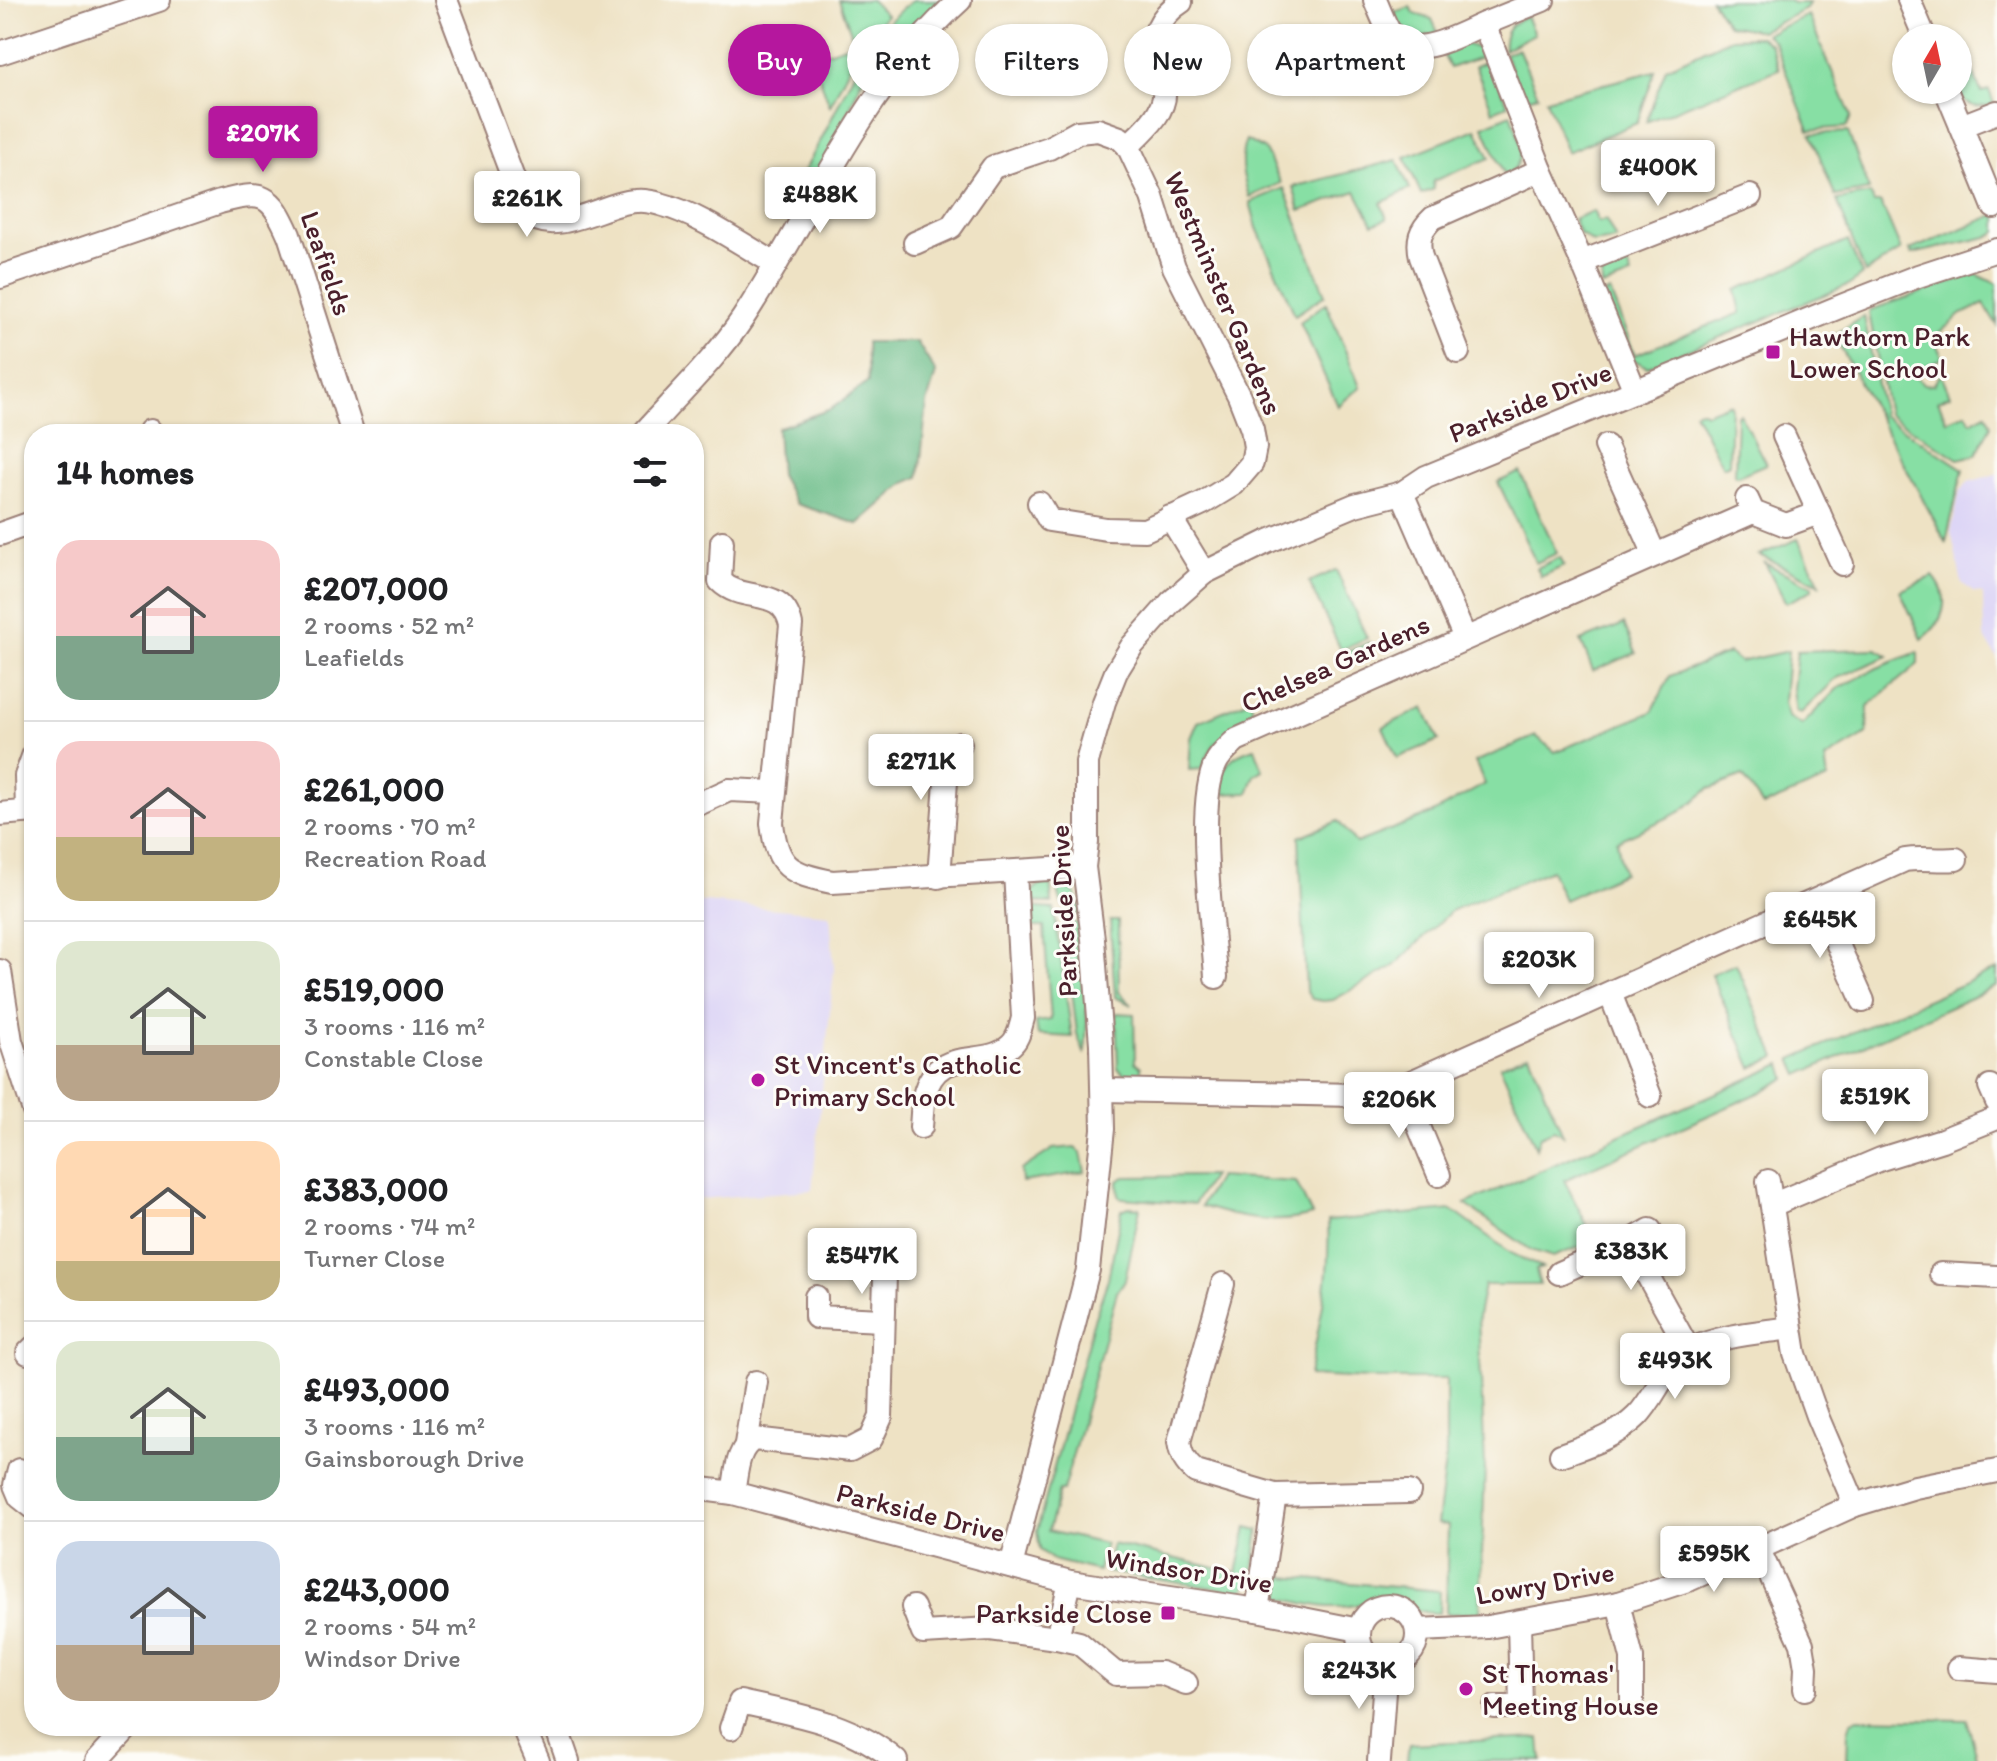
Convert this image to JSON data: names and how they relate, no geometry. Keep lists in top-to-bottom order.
{
  "streets": {
    "street": [
      "Leafields",
      "Westminster Gardens",
      "Parkside Drive",
      "Chelsea Gardens",
      "Windsor Drive",
      "Lowry Drive"
    ]
  },
  "crossings": [
    ["Parkside Drive", "Chelsea Gardens"],
    ["Parkside Drive", "Windsor Drive"],
    ["Windsor Drive", "Lowry Drive"]
  ],
  "places": {
    "transit": ["Hawthorn Park Lower School", "Parkside Close"],
    "other": ["St Vincent's Catholic Primary School", "St Thomas' Meeting House"]
  },
  "north": "top",
  "page": {
    "chip": [
      "Buy",
      "Rent",
      "Filters",
      "New",
      "Apartment"
    ],
    "price": [
      "£207K",
      "£400K",
      "£488K",
      "£261K",
      "£271K",
      "£645K",
      "£203K",
      "£519K",
      "£206K",
      "£383K",
      "£547K",
      "£493K",
      "£595K",
      "£243K"
    ],
    "heading": "14 homes",
    "list": [
      {
        "name": "£207,000",
        "note": "2 rooms · 52 m² · Leafields"
      },
      {
        "name": "£261,000",
        "note": "2 rooms · 70 m² · Recreation Road"
      },
      {
        "name": "£519,000",
        "note": "3 rooms · 116 m² · Constable Close"
      },
      {
        "name": "£383,000",
        "note": "2 rooms · 74 m² · Turner Close"
      },
      {
        "name": "£493,000",
        "note": "3 rooms · 116 m² · Gainsborough Drive"
      },
      {
        "name": "£243,000",
        "note": "2 rooms · 54 m² · Windsor Drive"
      }
    ]
  }
}
